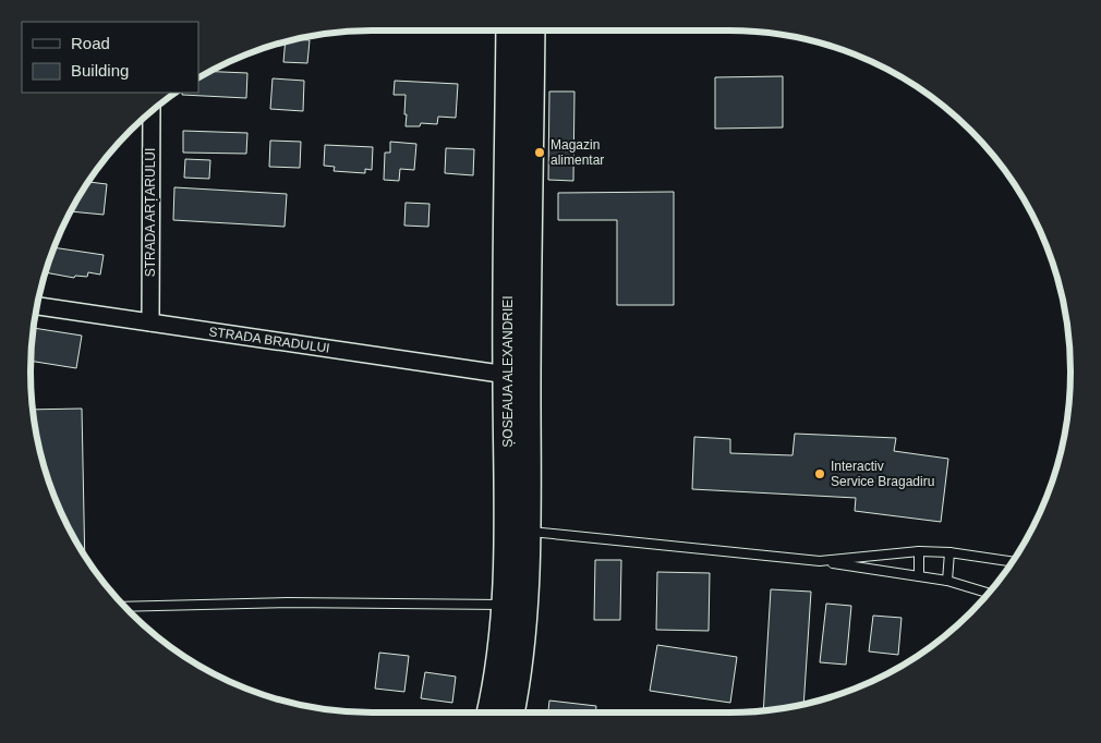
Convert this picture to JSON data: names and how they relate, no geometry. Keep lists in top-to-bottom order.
{
  "streets": {
    "highway": ["ȘOSEAUA ALEXANDRIEI"],
    "street": ["STRADA ARȚARULUI", "STRADA BRADULUI"]
  },
  "crossings": [
    ["STRADA ARȚARULUI", "STRADA BRADULUI"],
    ["STRADA BRADULUI", "ȘOSEAUA ALEXANDRIEI"]
  ],
  "places": ["Magazin alimentar", "Interactiv Service Bragadiru"],
  "legend": ["Road", "Building"]
}
